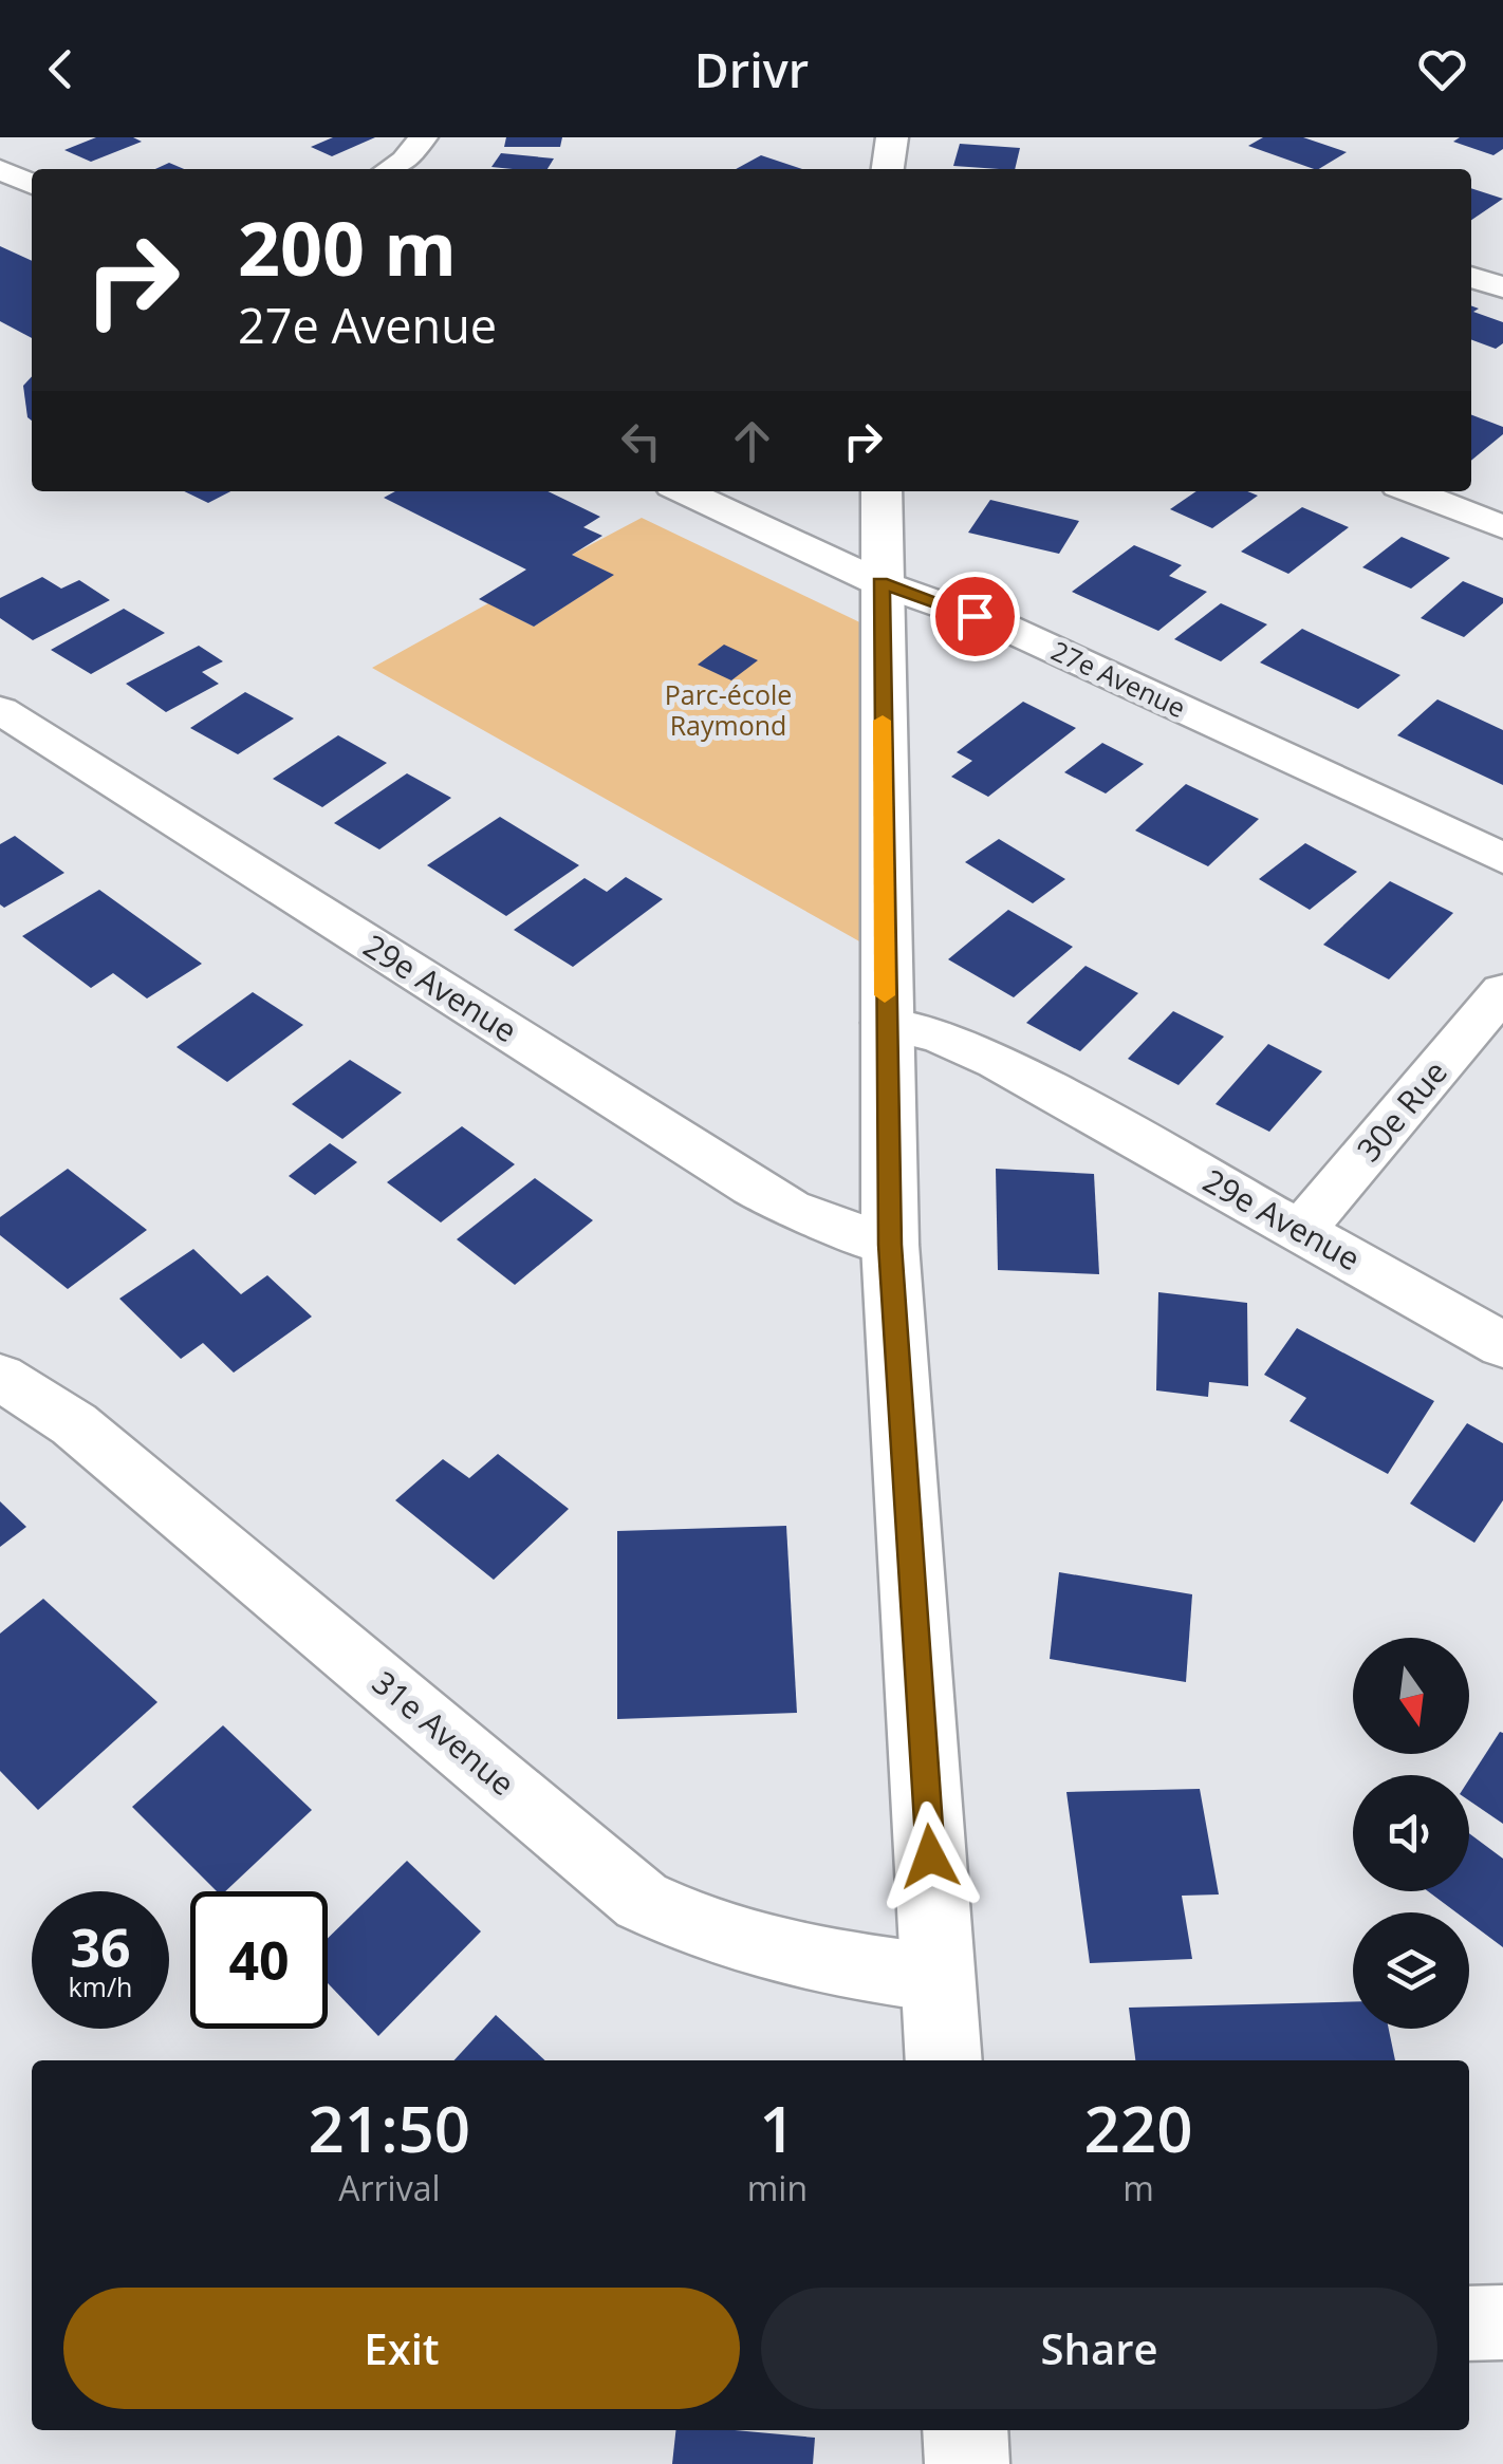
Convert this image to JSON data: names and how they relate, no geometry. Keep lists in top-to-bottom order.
{
  "streets": {
    "street": [
      "27e Avenue",
      "29e Avenue",
      "30e Rue",
      "31e Avenue"
    ]
  },
  "crossings": [
    ["29e Avenue", "30e Rue"]
  ],
  "parks": ["Parc-école Raymond"],
  "north": "bottom",
  "page": {
    "header": "Drivr",
    "turn": ["200 m", "27e Avenue"],
    "speed": "36 km/h",
    "limit": "40",
    "eta": [
      "21:50",
      "Arrival",
      "1",
      "min",
      "220",
      "m"
    ],
    "buttons": ["Exit", "Share"]
  }
}
